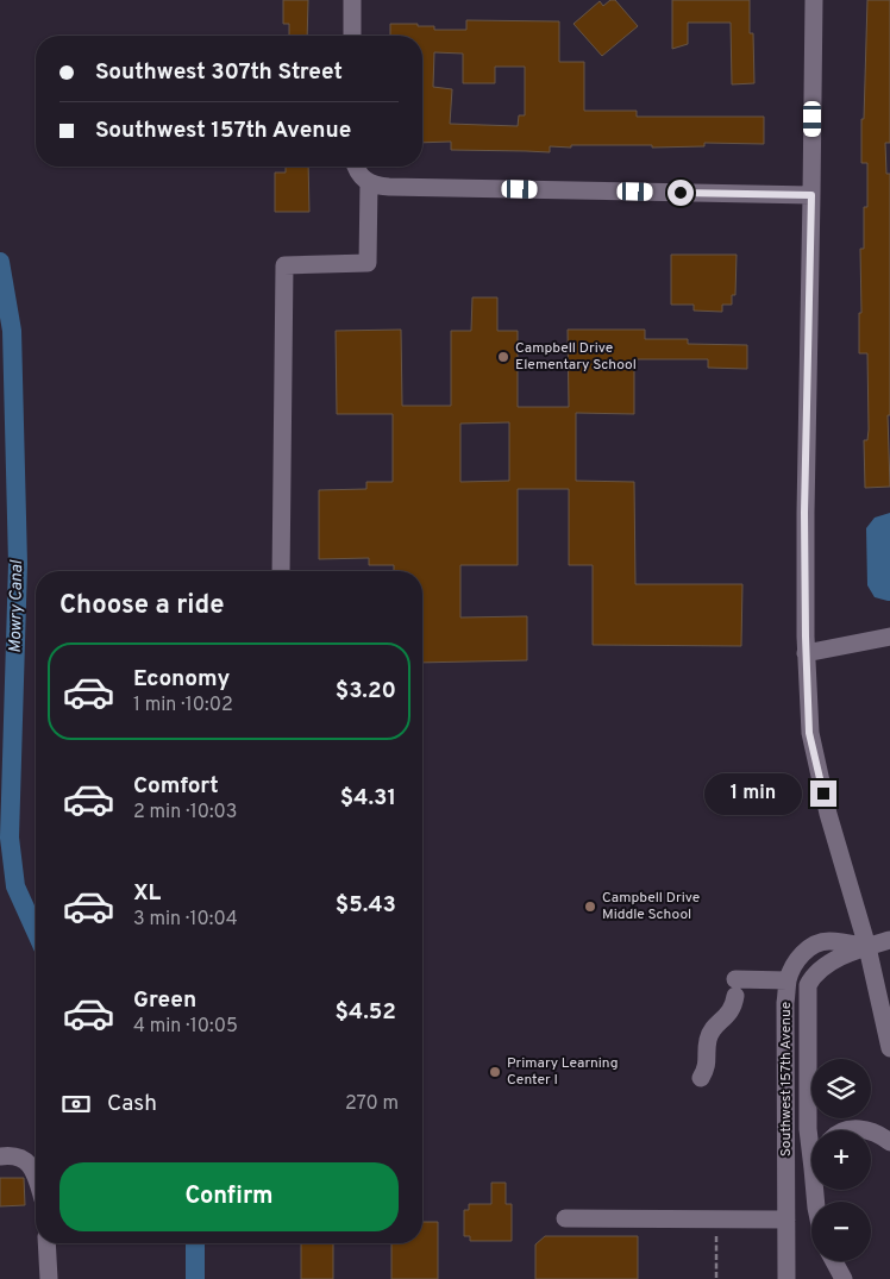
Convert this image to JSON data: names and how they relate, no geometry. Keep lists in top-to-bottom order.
{
  "streets": {
    "street": ["Southwest 157th Avenue"]
  },
  "water": ["Mowry Canal"],
  "places": ["Campbell Drive Elementary School", "Campbell Drive Middle School", "Primary Learning Center I"],
  "page": {
    "banner": ["Southwest 307th Street", "Southwest 157th Avenue"],
    "heading": "Choose a ride",
    "list": [
      {
        "name": "Economy",
        "note": "1 min · 10:02",
        "value": "$3.20"
      },
      {
        "name": "Comfort",
        "note": "2 min · 10:03",
        "value": "$4.31"
      },
      {
        "name": "XL",
        "note": "3 min · 10:04",
        "value": "$5.43"
      },
      {
        "name": "Green",
        "note": "4 min · 10:05",
        "value": "$4.52"
      }
    ],
    "bubble": "1 min",
    "map_buttons": ["+", "−"],
    "pay": ["Cash", "270 m"],
    "buttons": "Confirm"
  }
}
